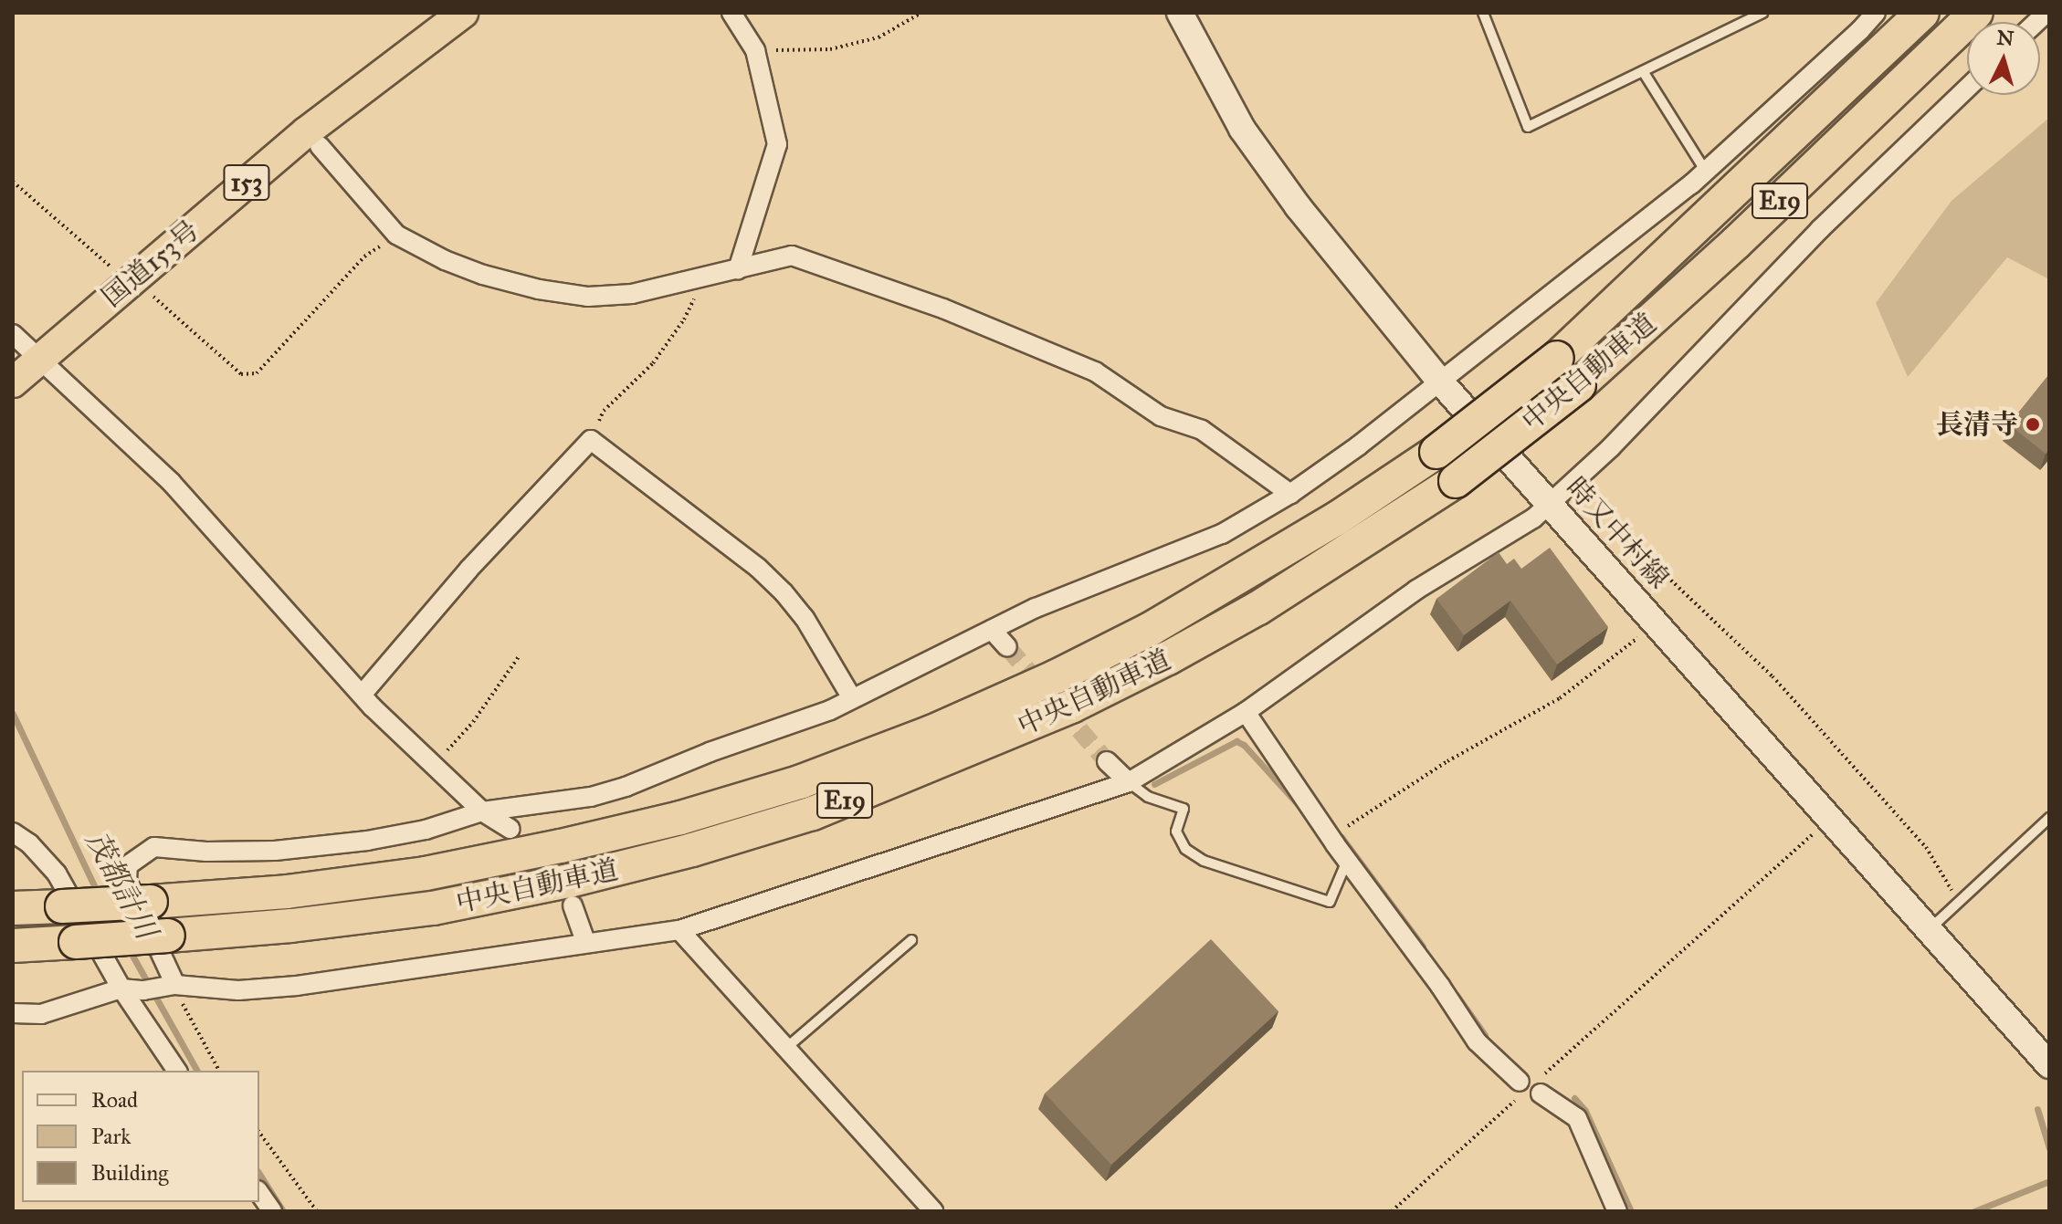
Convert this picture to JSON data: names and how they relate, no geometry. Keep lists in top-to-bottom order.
{
  "streets": {
    "highway": [
      "153",
      "E19",
      "国道153号",
      "中央自動車道"
    ],
    "main road": ["時又中村線"]
  },
  "water": ["茂都計川"],
  "places": ["長清寺"],
  "legend": ["Road", "Park", "Building"],
  "north": "top"
}
